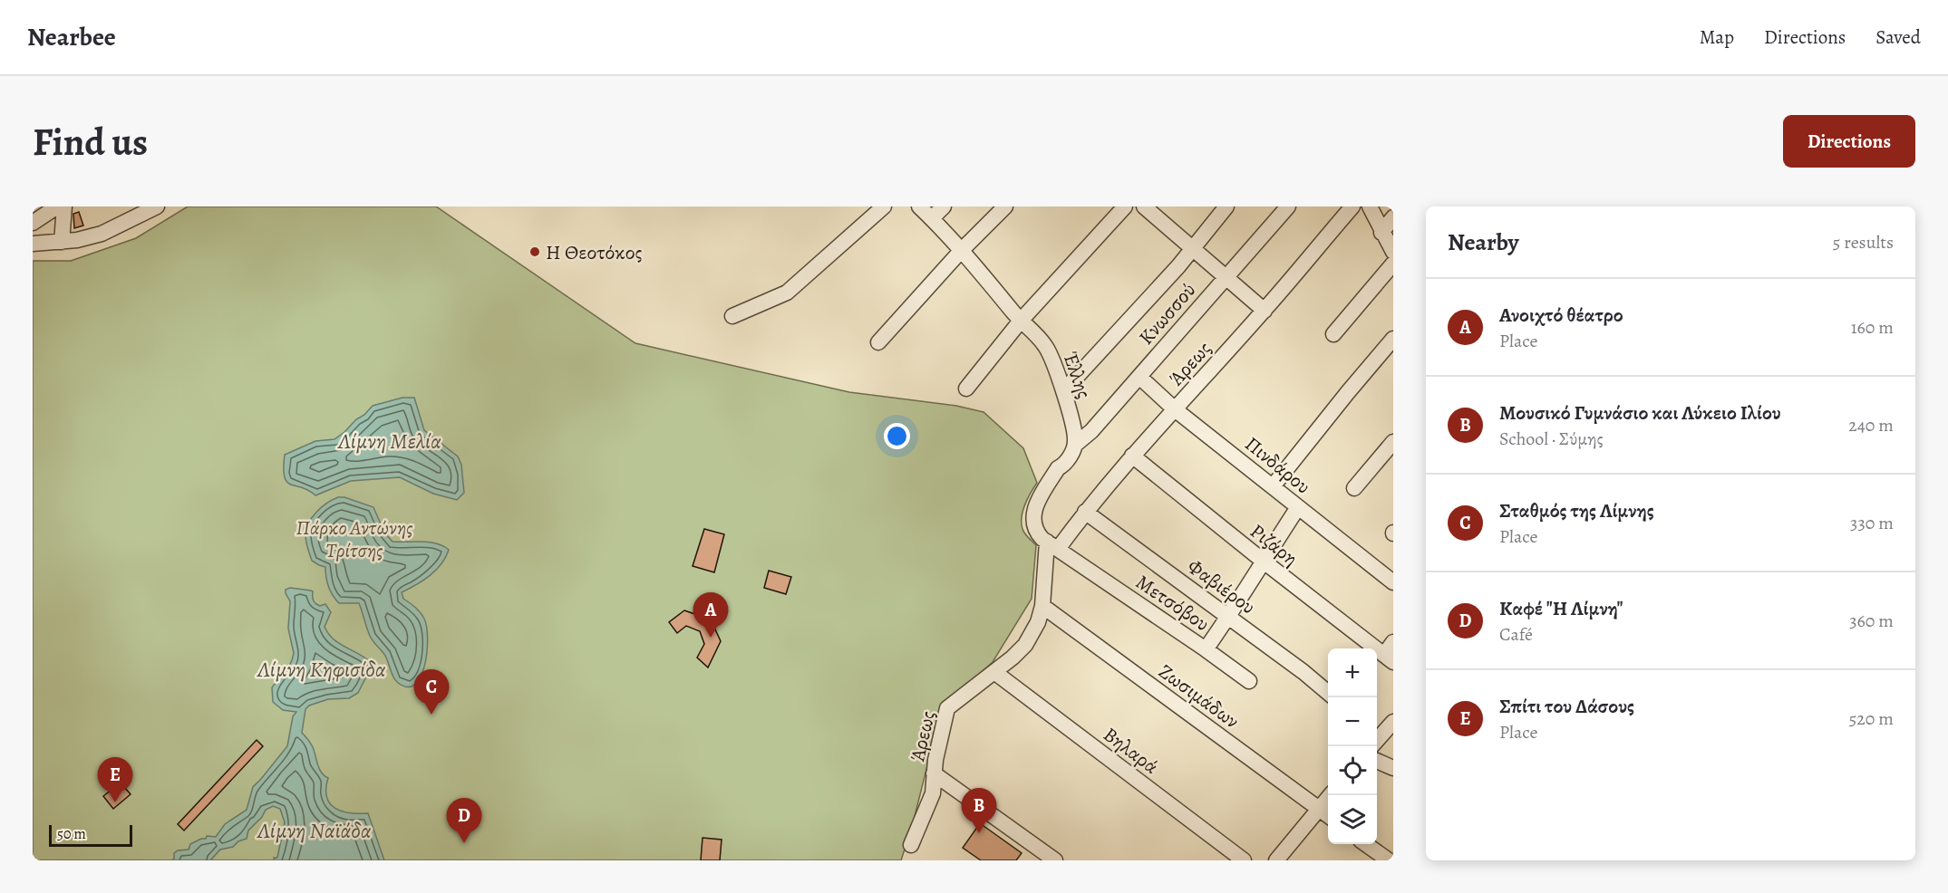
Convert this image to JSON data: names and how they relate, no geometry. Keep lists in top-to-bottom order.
{
  "streets": {
    "street": [
      "Κνωσσού",
      "Άρεως",
      "Έλλης",
      "Πινδάρου",
      "Ριζάρη",
      "Φαβιέρου",
      "Μετσόβου",
      "Ζωσιμάδων",
      "Βηλαρά"
    ]
  },
  "crossings": [
    ["Κνωσσού", "Έλλης"],
    ["Κνωσσού", "Πινδάρου"],
    ["Άρεως", "Πινδάρου"],
    ["Άρεως", "Ριζάρη"],
    ["Άρεως", "Φαβιέρου"],
    ["Άρεως", "Μετσόβου"],
    ["Άρεως", "Ζωσιμάδων"],
    ["Άρεως", "Βηλαρά"],
    ["Πινδάρου", "Μετσόβου"],
    ["Ριζάρη", "Μετσόβου"],
    ["Φαβιέρου", "Μετσόβου"]
  ],
  "water": ["Λίμνη Μελία", "Λίμνη Κηφισίδα", "Λίμνη Ναϊάδα"],
  "parks": ["Πάρκο Αντώνης Τρίτσης"],
  "places": ["Η Θεοτόκος"],
  "scale_bar": "50 m",
  "page": {
    "header": "Nearbee",
    "nav": ["Map", "Directions", "Saved"],
    "buttons": "Directions",
    "title": "Find us",
    "heading": ["Nearby", "5 results"],
    "list": [
      {
        "mark": "A",
        "name": "Ανοιχτό θέατρο",
        "note": "Place",
        "value": "160 m"
      },
      {
        "mark": "B",
        "name": "Μουσικό Γυμνάσιο και Λύκειο Ιλίου",
        "note": "School · Σύμης",
        "value": "240 m"
      },
      {
        "mark": "C",
        "name": "Σταθμός της Λίμνης",
        "note": "Place",
        "value": "330 m"
      },
      {
        "mark": "D",
        "name": "Καφέ \"Η Λίμνη\"",
        "note": "Café",
        "value": "360 m"
      },
      {
        "mark": "E",
        "name": "Σπίτι του Δάσους",
        "note": "Place",
        "value": "520 m"
      }
    ],
    "pins": [
      "A",
      "C",
      "E",
      "B",
      "D"
    ],
    "map_buttons": ["+", "−"],
    "scale": "50 m"
  }
}
